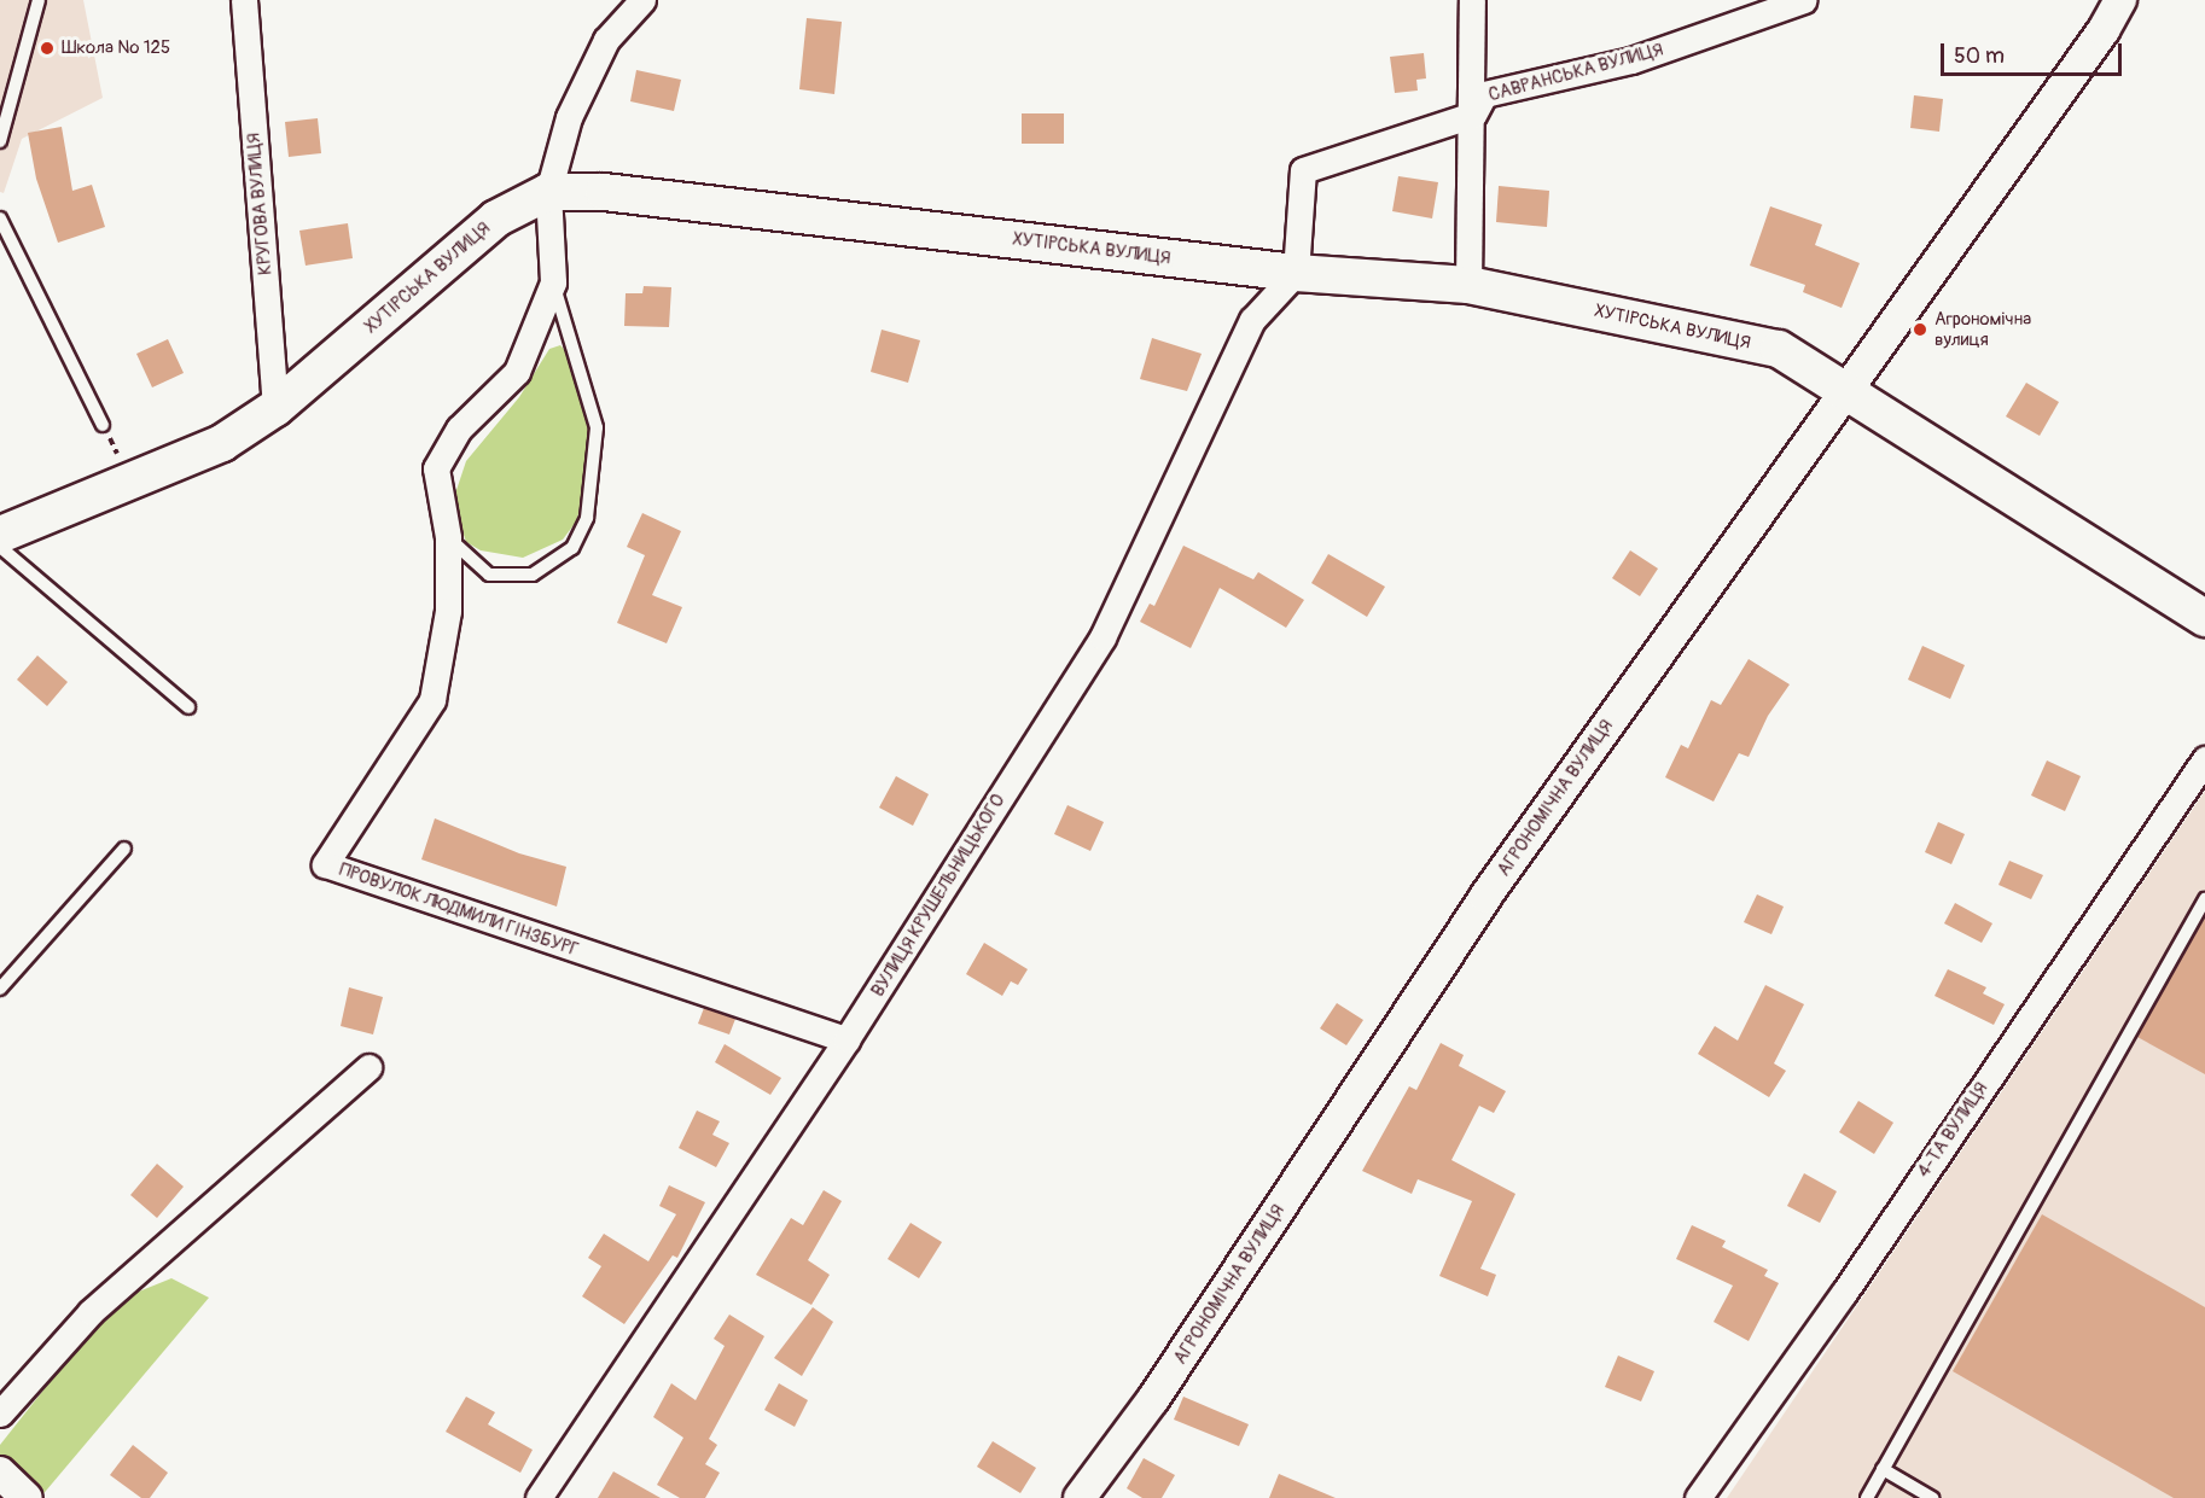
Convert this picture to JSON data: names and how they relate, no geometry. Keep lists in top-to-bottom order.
{
  "streets": {
    "main road": ["ХУТІРСЬКА ВУЛИЦЯ"],
    "street": [
      "САВРАНСЬКА ВУЛИЦЯ",
      "КРУГОВА ВУЛИЦЯ",
      "АГРОНОМІЧНА ВУЛИЦЯ",
      "ВУЛИЦЯ КРУШЕЛЬНИЦЬКОГО",
      "ПРОВУЛОК ЛЮДМИЛИ ГІНЗБУРГ",
      "4-ТА ВУЛИЦЯ"
    ]
  },
  "crossings": [
    ["САВРАНСЬКА ВУЛИЦЯ", "ХУТІРСЬКА ВУЛИЦЯ"],
    ["САВРАНСЬКА ВУЛИЦЯ", "ВУЛИЦЯ КРУШЕЛЬНИЦЬКОГО"],
    ["КРУГОВА ВУЛИЦЯ", "ХУТІРСЬКА ВУЛИЦЯ"],
    ["ХУТІРСЬКА ВУЛИЦЯ", "АГРОНОМІЧНА ВУЛИЦЯ"],
    ["ХУТІРСЬКА ВУЛИЦЯ", "ВУЛИЦЯ КРУШЕЛЬНИЦЬКОГО"],
    ["ХУТІРСЬКА ВУЛИЦЯ", "ПРОВУЛОК ЛЮДМИЛИ ГІНЗБУРГ"],
    ["ВУЛИЦЯ КРУШЕЛЬНИЦЬКОГО", "ПРОВУЛОК ЛЮДМИЛИ ГІНЗБУРГ"]
  ],
  "places": ["Школа № 125", "Агрономічна вулиця"],
  "scale_bar": "50 m"
}
